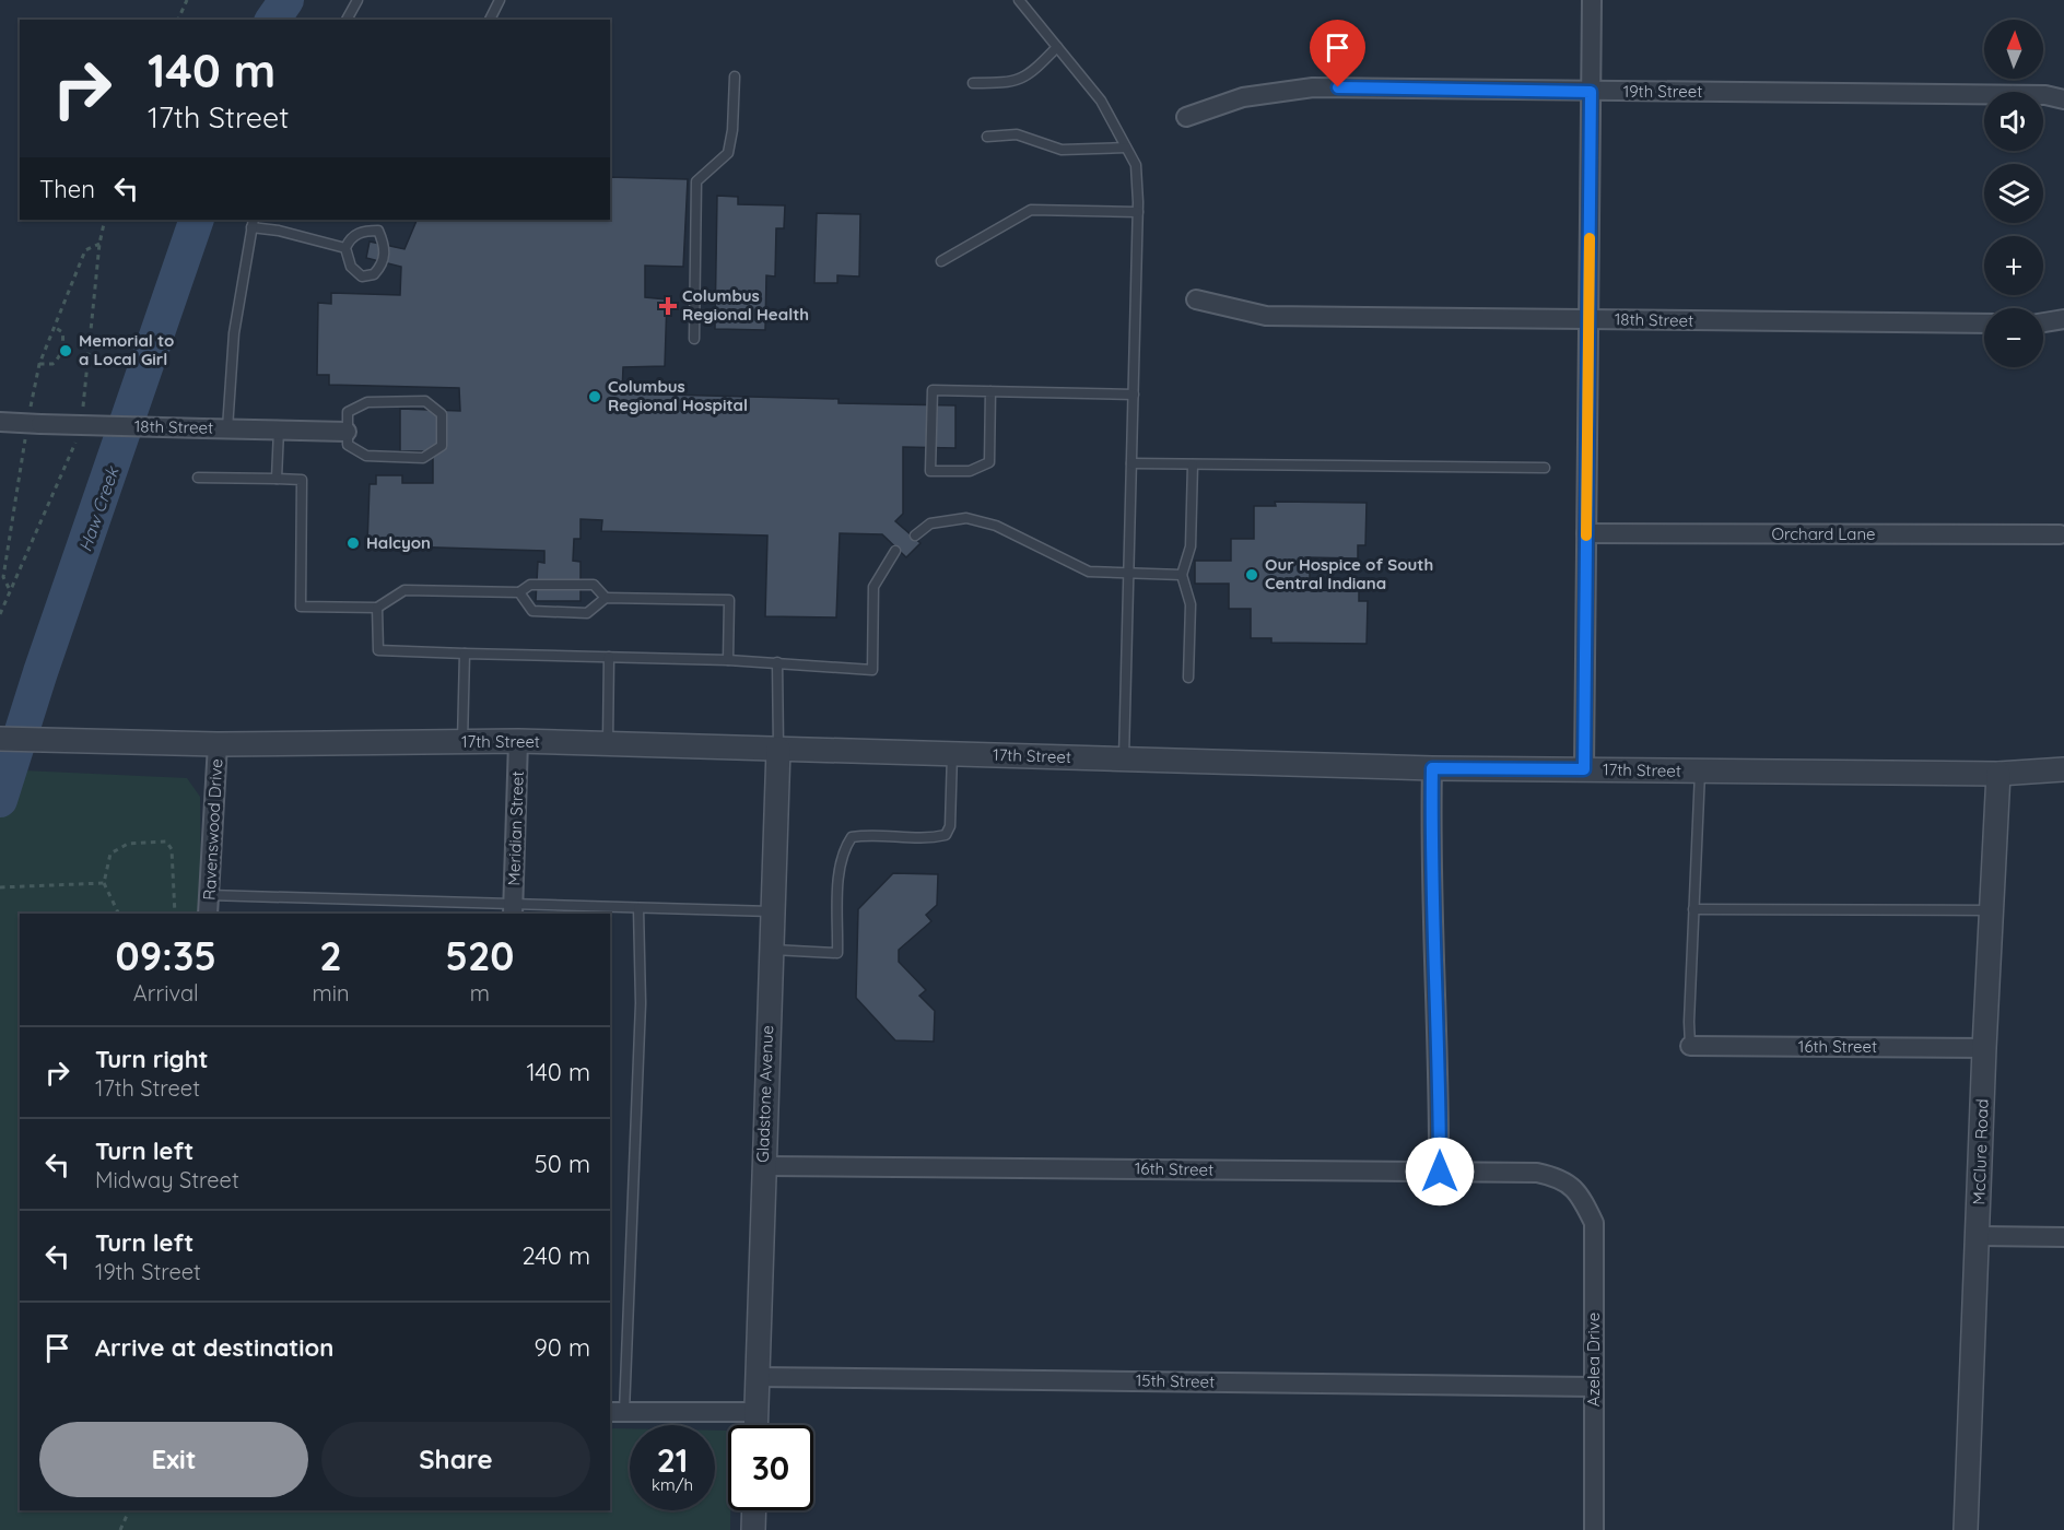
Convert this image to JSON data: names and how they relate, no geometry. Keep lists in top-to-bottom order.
{
  "streets": {
    "street": [
      "19th Street",
      "18th Street",
      "Orchard Lane",
      "17th Street",
      "Meridian Street",
      "Ravenswood Drive",
      "16th Street",
      "Gladstone Avenue",
      "McClure Road",
      "Azelea Drive",
      "15th Street"
    ]
  },
  "crossings": [
    ["17th Street", "Meridian Street"],
    ["17th Street", "Ravenswood Drive"],
    ["17th Street", "Gladstone Avenue"],
    ["17th Street", "McClure Road"],
    ["16th Street", "Gladstone Avenue"],
    ["16th Street", "McClure Road"],
    ["16th Street", "Azelea Drive"],
    ["Gladstone Avenue", "15th Street"],
    ["Azelea Drive", "15th Street"]
  ],
  "water": ["Haw Creek"],
  "places": {
    "health": ["Columbus Regional Health"],
    "other": [
      "Memorial to a Local Girl",
      "Columbus Regional Hospital",
      "Halcyon",
      "Our Hospice of South Central Indiana"
    ]
  },
  "north": "top",
  "page": {
    "map_buttons": ["+", "−"],
    "turn": ["140 m", "17th Street"],
    "then": "Then",
    "eta": [
      "09:35",
      "Arrival",
      "2",
      "min",
      "520",
      "m"
    ],
    "list": [
      {
        "name": "Turn right",
        "note": "17th Street",
        "value": "140 m"
      },
      {
        "name": "Turn left",
        "note": "Midway Street",
        "value": "50 m"
      },
      {
        "name": "Turn left",
        "note": "19th Street",
        "value": "240 m"
      },
      {
        "name": "Arrive at destination",
        "value": "90 m"
      }
    ],
    "buttons": ["Exit", "Share"],
    "speed": "21 km/h",
    "limit": "30"
  }
}
